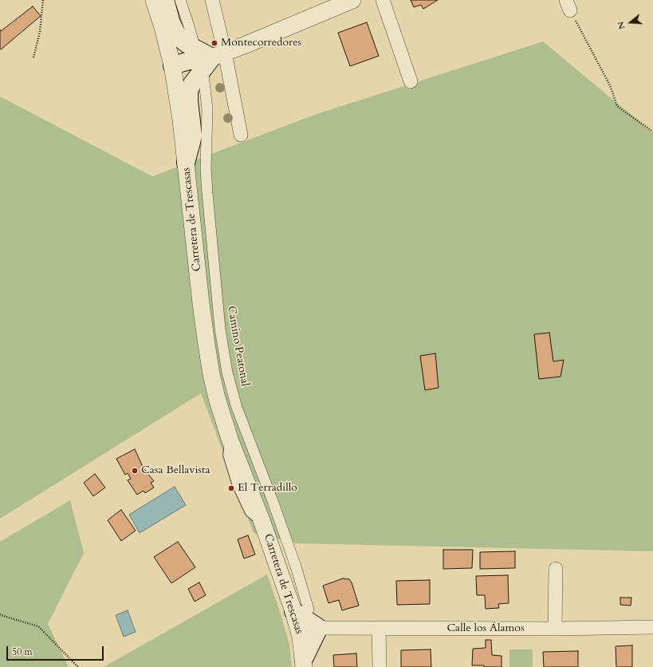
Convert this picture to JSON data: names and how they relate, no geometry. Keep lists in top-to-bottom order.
{
  "streets": {
    "street": ["Carretera de Trescasas", "Camino Peatonal", "Calle los Álamos"]
  },
  "crossings": [
    ["Carretera de Trescasas", "Camino Peatonal"]
  ],
  "places": ["Montecorredores", "Casa Bellavista", "El Terradillo"],
  "scale_bar": "50 m",
  "north": "left"
}
